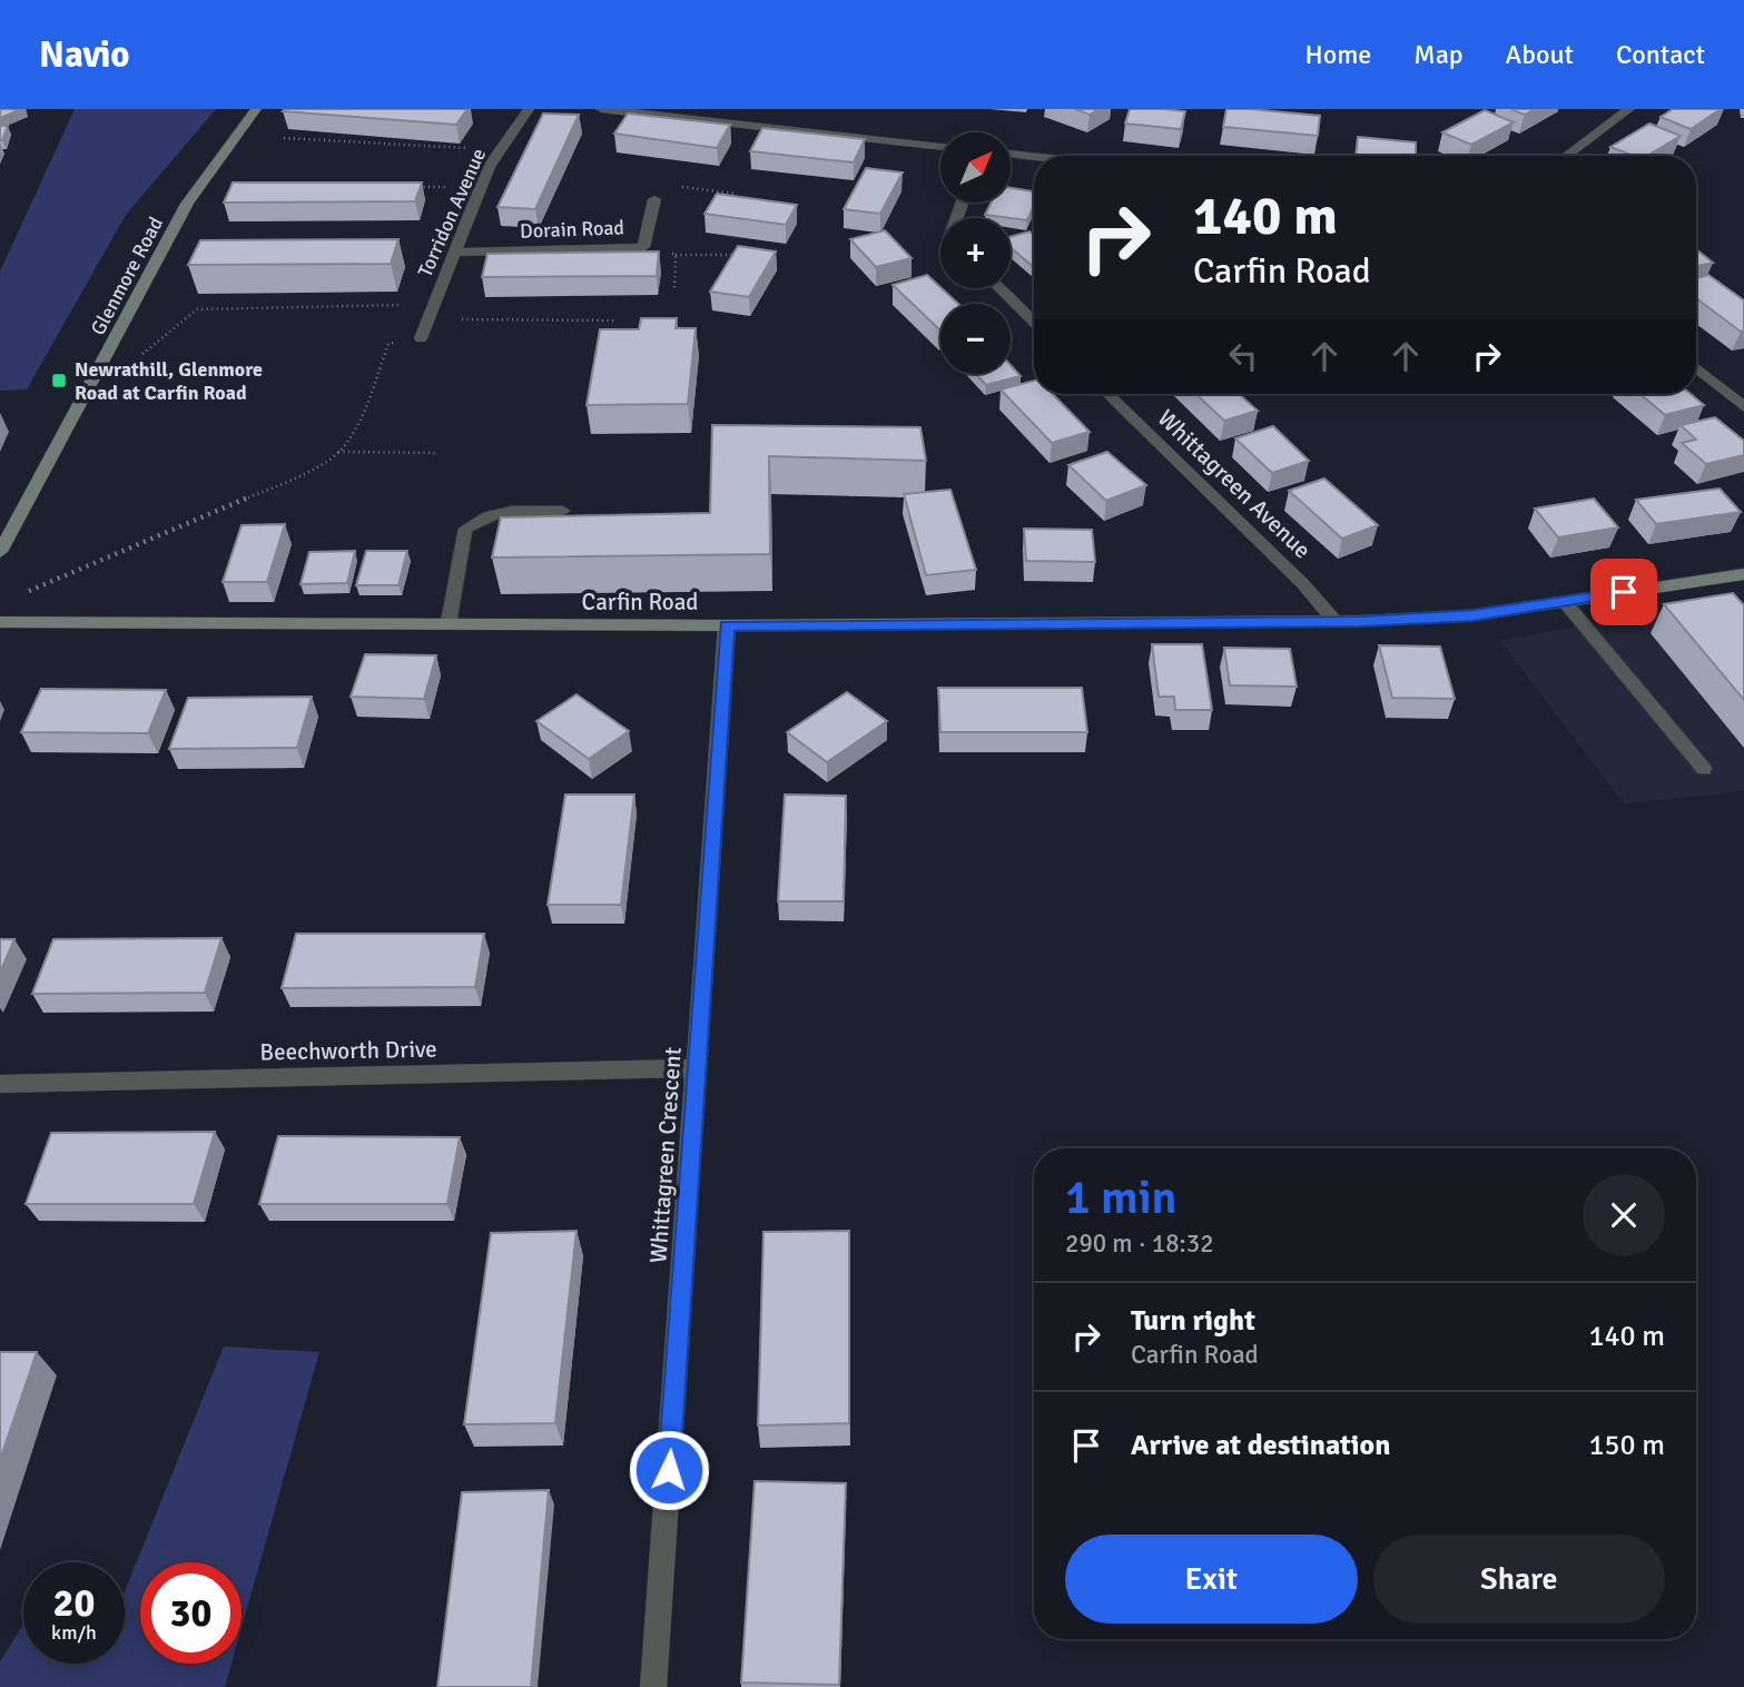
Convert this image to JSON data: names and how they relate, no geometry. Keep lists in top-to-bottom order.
{
  "streets": {
    "main road": ["Glenmore Road", "Carfin Road"],
    "street": [
      "Torridon Avenue",
      "Dorain Road",
      "Whittagreen Avenue",
      "Beechworth Drive",
      "Whittagreen Crescent"
    ]
  },
  "crossings": [
    ["Torridon Avenue", "Dorain Road"],
    ["Whittagreen Avenue", "Carfin Road"],
    ["Carfin Road", "Whittagreen Crescent"],
    ["Beechworth Drive", "Whittagreen Crescent"]
  ],
  "places": {
    "transit": ["Newrathill, Glenmore Road at Carfin Road"]
  },
  "north": "top right",
  "page": {
    "header": "Navio",
    "nav": [
      "Home",
      "Map",
      "About",
      "Contact"
    ],
    "map_buttons": ["+", "−"],
    "turn": ["140 m", "Carfin Road"],
    "heading": ["1 min", "290 m · 18:32"],
    "list": [
      {
        "name": "Turn right",
        "note": "Carfin Road",
        "value": "140 m"
      },
      {
        "name": "Arrive at destination",
        "value": "150 m"
      }
    ],
    "buttons": ["Exit", "Share"],
    "speed": "20 km/h",
    "limit": "30"
  }
}
